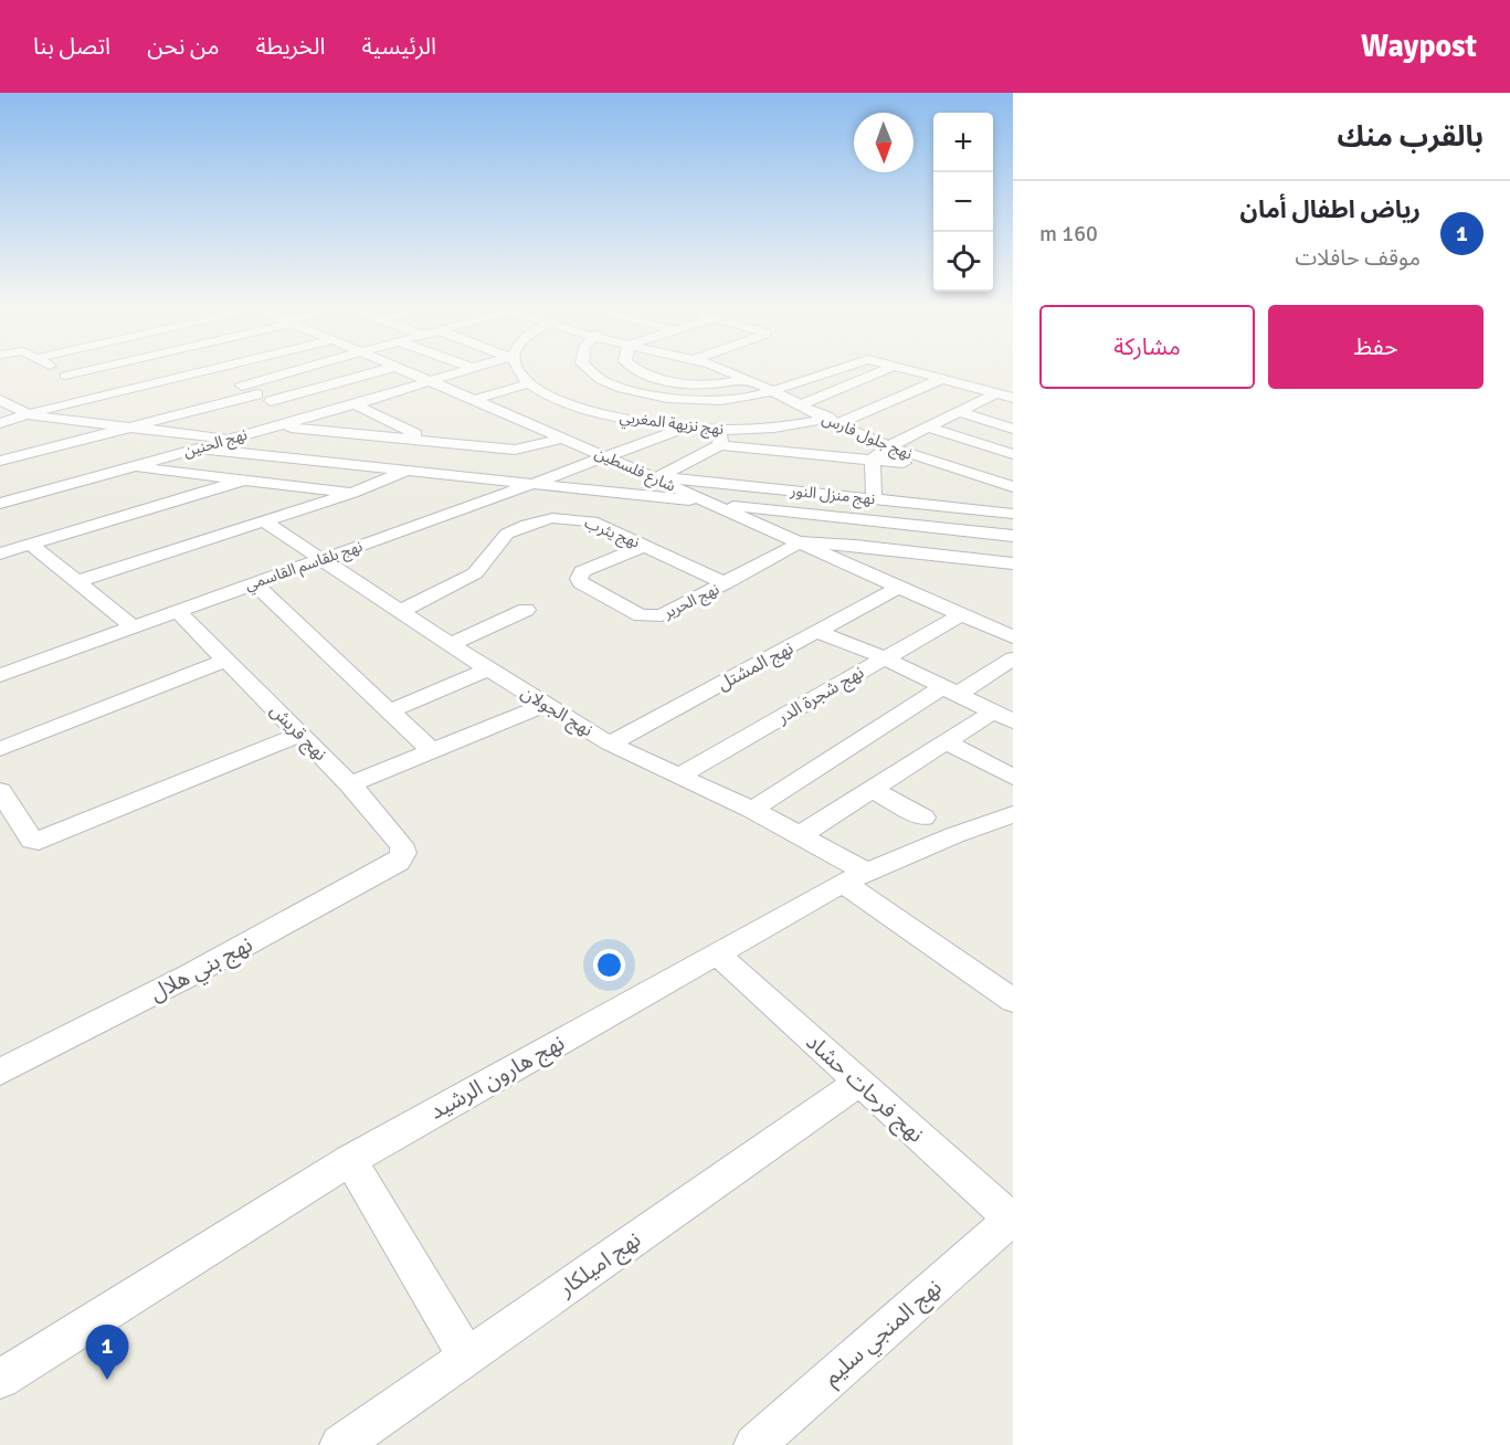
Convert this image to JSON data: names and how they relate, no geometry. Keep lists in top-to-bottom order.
{
  "streets": {
    "street": [
      "نهج نزيهة المغربي",
      "نهج جلول فارس",
      "نهج الحنين",
      "شارع فلسطين",
      "نهج منزل النور",
      "نهج يثرب",
      "نهج بلقاسم القاسمي",
      "نهج الحرير",
      "نهج المشتل",
      "نهج شجرة الدر",
      "نهج الجولان",
      "نهج قريش",
      "نهج بني هلال",
      "نهج هارون الرشيد",
      "نهج فرحات حشاد",
      "نهج اميلكار",
      "نهج المنجي سليم"
    ]
  },
  "crossings": [
    ["نهج نزيهة المغربي", "نهج جلول فارس"],
    ["نهج نزيهة المغربي", "نهج بلقاسم القاسمي"],
    ["نهج الحنين", "شارع فلسطين"],
    ["شارع فلسطين", "نهج منزل النور"],
    ["شارع فلسطين", "نهج بلقاسم القاسمي"],
    ["شارع فلسطين", "نهج الحرير"],
    ["شارع فلسطين", "نهج المشتل"],
    ["شارع فلسطين", "نهج شجرة الدر"],
    ["نهج يثرب", "نهج الحرير"],
    ["نهج يثرب", "نهج الجولان"],
    ["نهج بلقاسم القاسمي", "نهج الجولان"],
    ["نهج بلقاسم القاسمي", "نهج قريش"],
    ["نهج المشتل", "نهج الجولان"],
    ["نهج شجرة الدر", "نهج الجولان"],
    ["نهج الجولان", "نهج هارون الرشيد"],
    ["نهج قريش", "نهج بني هلال"],
    ["نهج هارون الرشيد", "نهج فرحات حشاد"],
    ["نهج فرحات حشاد", "نهج اميلكار"],
    ["نهج فرحات حشاد", "نهج المنجي سليم"]
  ],
  "north": "bottom",
  "page": {
    "header": "Waypost",
    "nav": [
      "الرئيسية",
      "الخريطة",
      "من نحن",
      "اتصل بنا"
    ],
    "heading": "بالقرب منك",
    "map_buttons": ["+", "−"],
    "list": [
      {
        "mark": "1",
        "name": "رياض اطفال أمان",
        "note": "موقف حافلات",
        "value": "160 m"
      }
    ],
    "buttons": ["حفظ", "مشاركة"],
    "pins": "1"
  }
}
